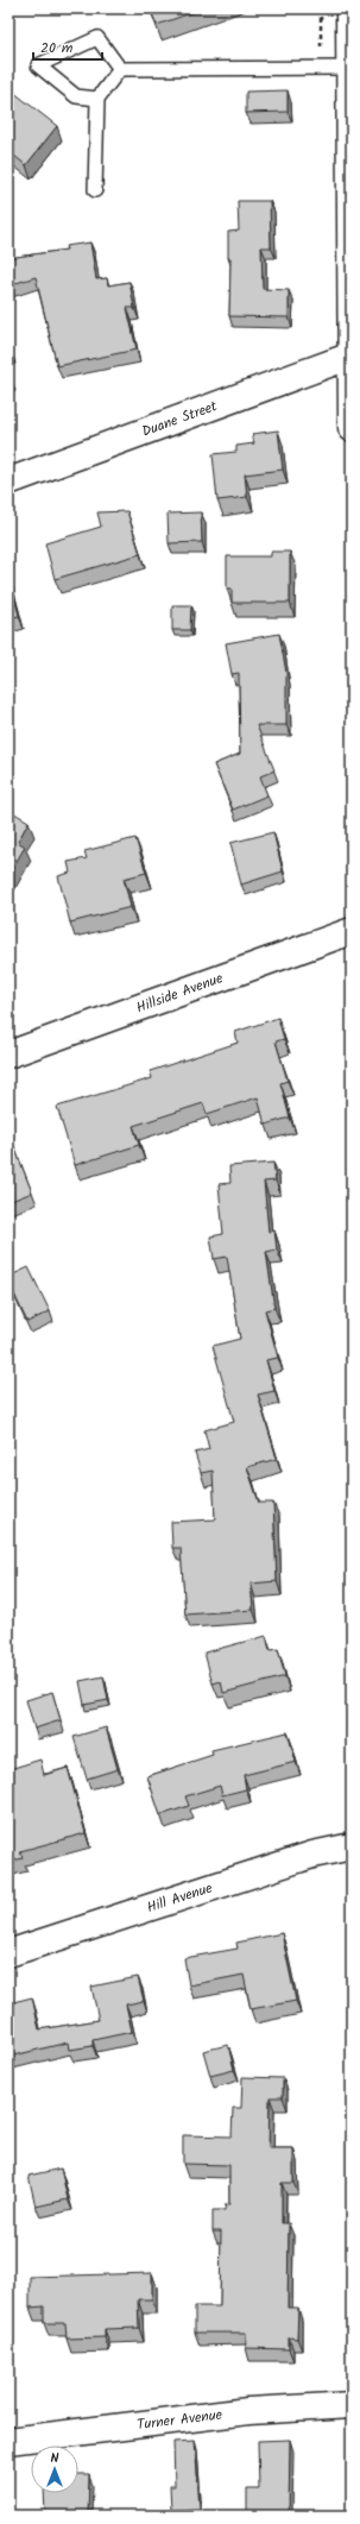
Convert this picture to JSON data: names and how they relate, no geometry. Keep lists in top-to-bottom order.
{
  "streets": {
    "street": [
      "Duane Street",
      "Hillside Avenue",
      "Hill Avenue",
      "Turner Avenue"
    ]
  },
  "scale_bar": "20 m",
  "north": "top"
}
